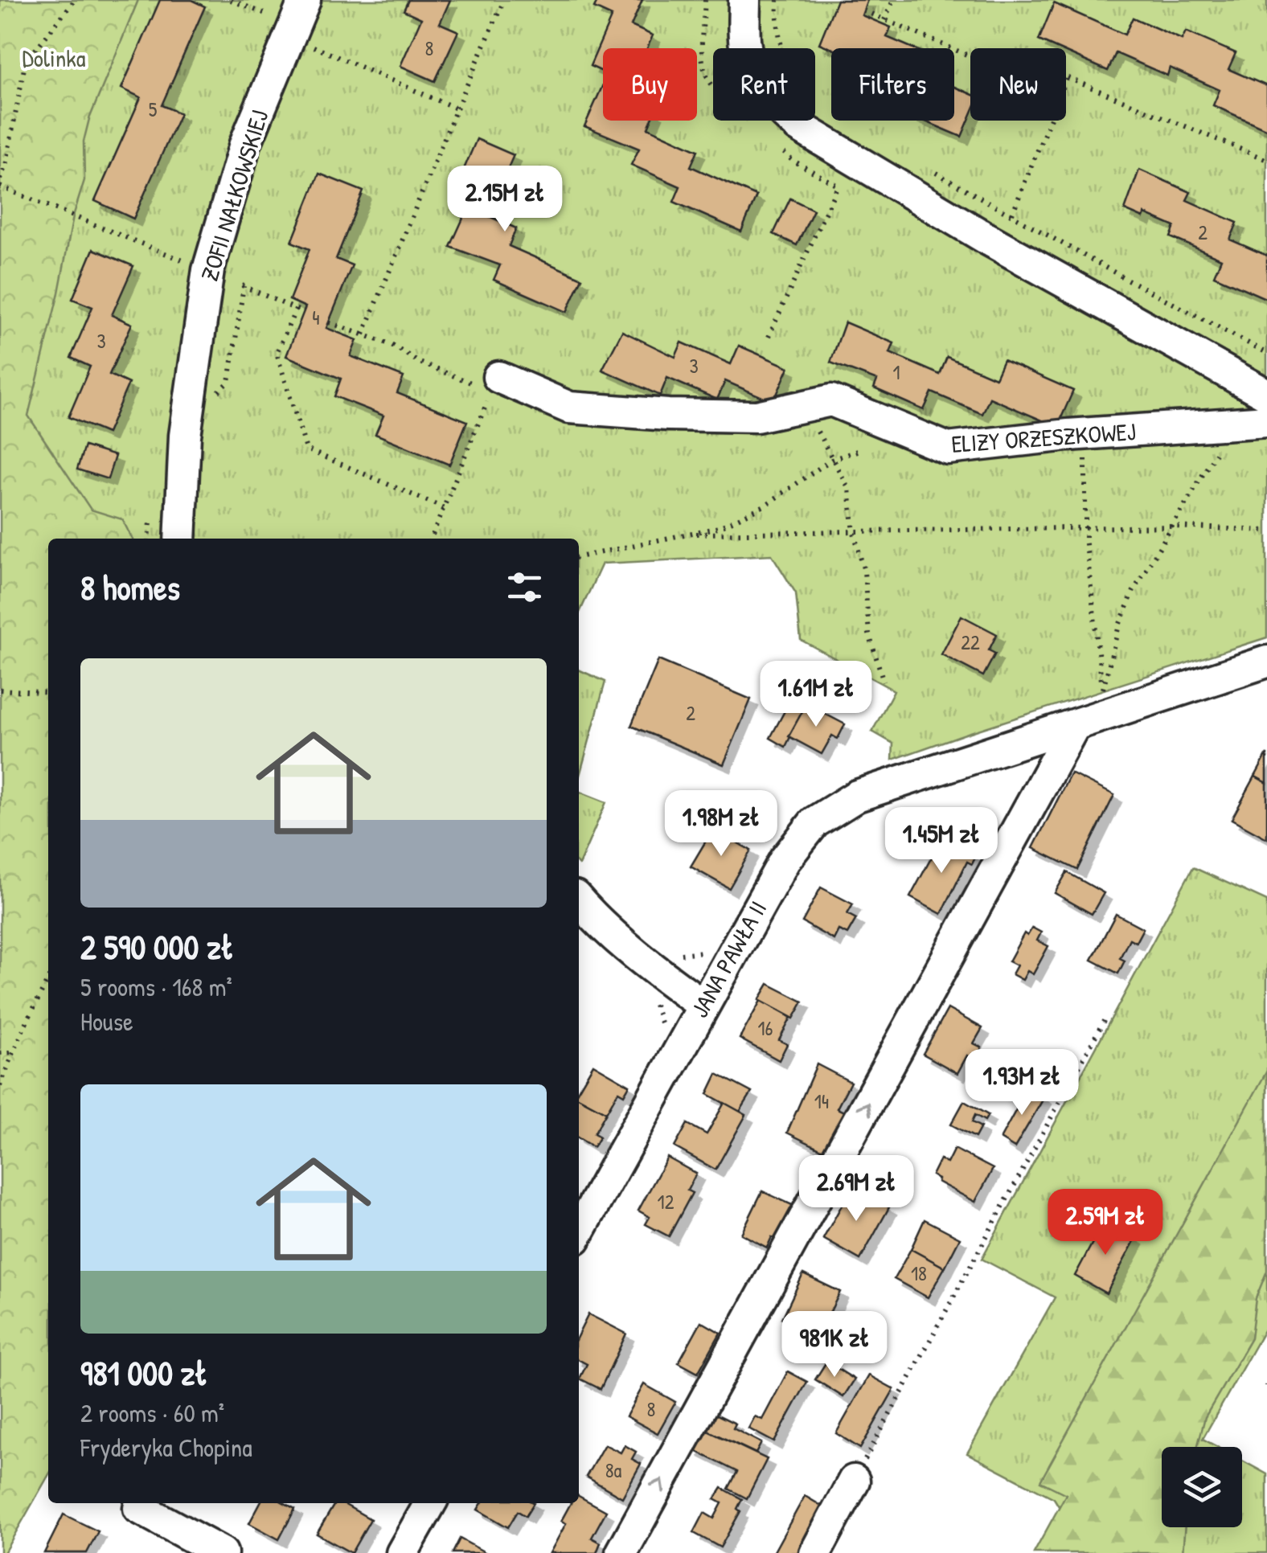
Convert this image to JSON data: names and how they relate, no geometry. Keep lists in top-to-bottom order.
{
  "streets": {
    "street": ["ZOFII NAŁKOWSKIEJ", "ELIZY ORZESZKOWEJ", "JANA PAWŁA II"]
  },
  "parks": ["Dolinka"],
  "house_numbers": [
    "8",
    "5",
    "2",
    "4",
    "3",
    "3",
    "1",
    "22",
    "2",
    "16",
    "14",
    "12",
    "18",
    "8",
    "8a"
  ],
  "page": {
    "chip": [
      "Buy",
      "Rent",
      "Filters",
      "New"
    ],
    "price": [
      "2.15M zł",
      "1.61M zł",
      "1.98M zł",
      "1.45M zł",
      "1.93M zł",
      "2.69M zł",
      "2.59M zł",
      "981K zł"
    ],
    "heading": "8 homes",
    "list": [
      {
        "name": "2 590 000 zł",
        "note": "5 rooms · 168 m² · House"
      },
      {
        "name": "981 000 zł",
        "note": "2 rooms · 60 m² · Fryderyka Chopina"
      }
    ]
  }
}
